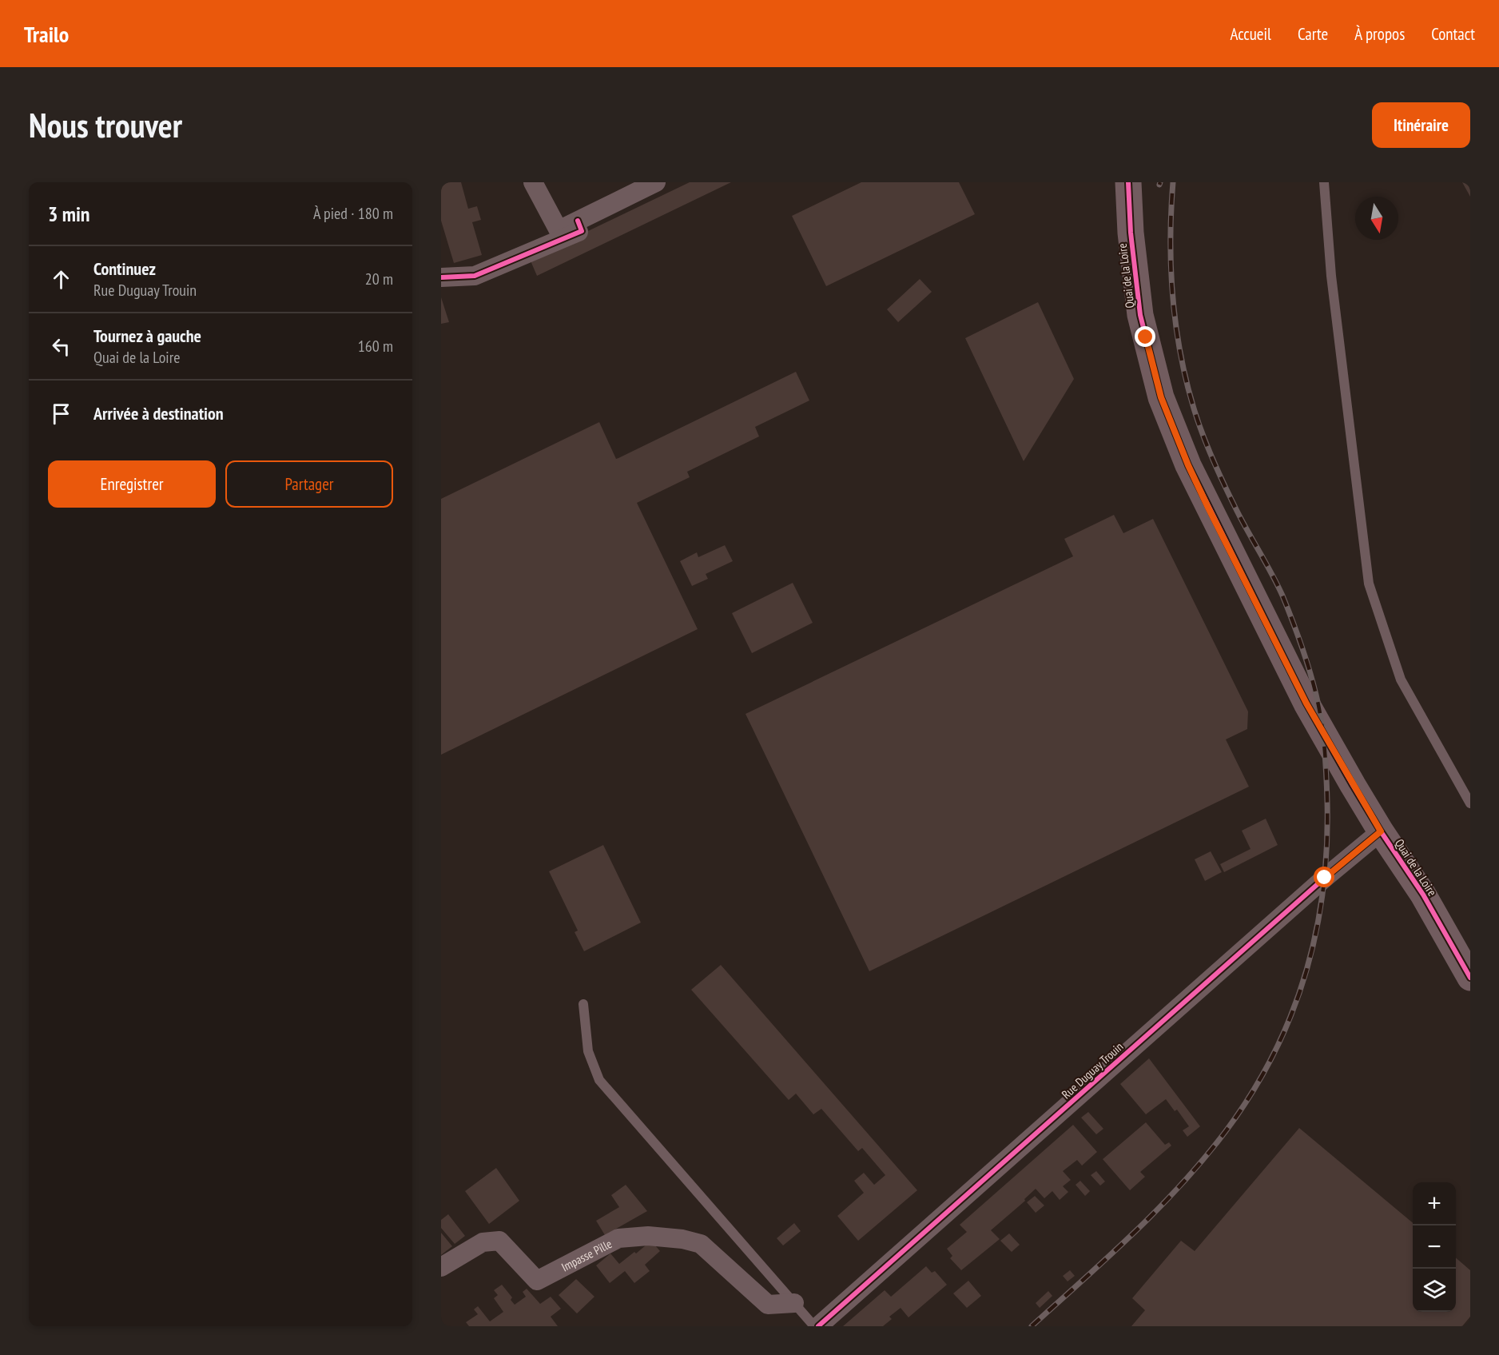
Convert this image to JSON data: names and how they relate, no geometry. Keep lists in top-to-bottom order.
{
  "streets": {
    "street": ["Quai de la Loire", "Rue Duguay Trouin", "Impasse Pille"]
  },
  "crossings": [
    ["Quai de la Loire", "Rue Duguay Trouin"]
  ],
  "north": "bottom",
  "page": {
    "header": "Trailo",
    "nav": [
      "Accueil",
      "Carte",
      "À propos",
      "Contact"
    ],
    "buttons": [
      "Itinéraire",
      ["Enregistrer", "Partager"]
    ],
    "title": "Nous trouver",
    "heading": ["3 min", "À pied · 180 m"],
    "list": [
      ["Continuez", "Rue Duguay Trouin", "20 m"],
      ["Tournez à gauche", "Quai de la Loire", "160 m"],
      "Arrivée à destination"
    ],
    "map_buttons": ["+", "−"]
  }
}
